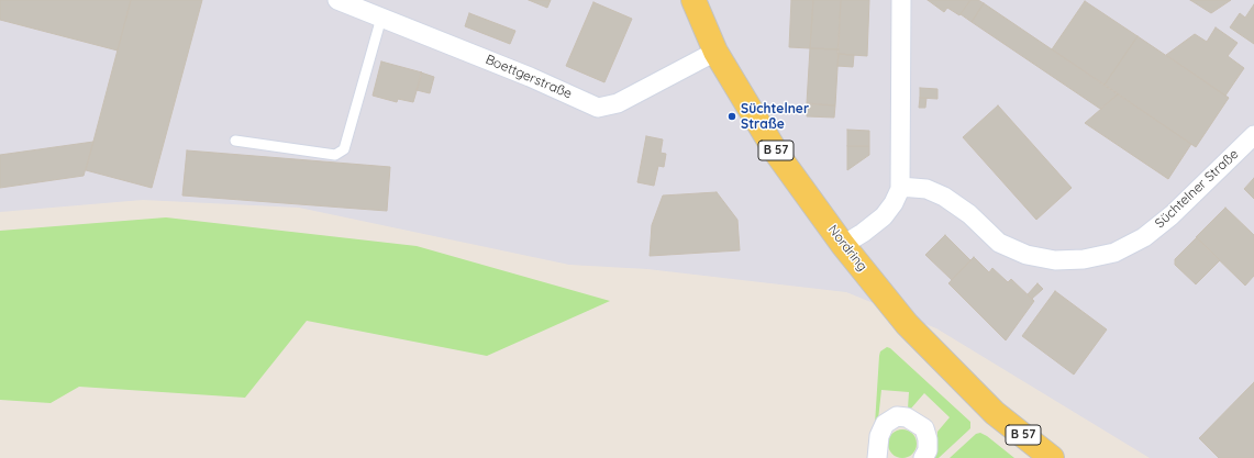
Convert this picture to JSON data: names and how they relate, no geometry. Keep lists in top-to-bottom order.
{
  "streets": {
    "main road": ["B 57", "Nordring"],
    "street": ["Boettgerstraße", "Süchtelner Straße"]
  },
  "crossings": [
    ["Boettgerstraße", "Nordring"]
  ],
  "places": ["Süchtelner Straße"]
}
